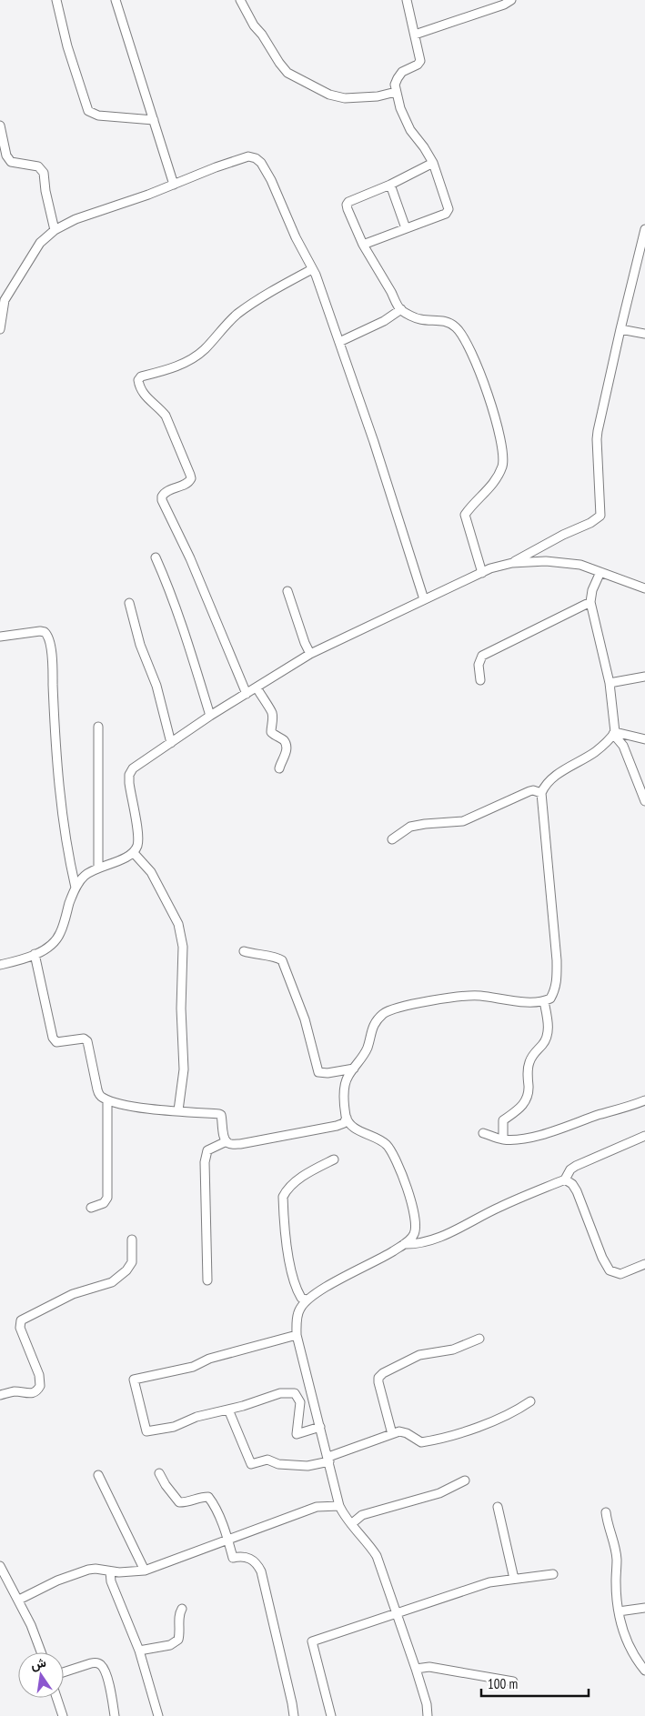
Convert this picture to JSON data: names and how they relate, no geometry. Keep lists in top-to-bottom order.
{
  "scale_bar": "100 m",
  "north": "top"
}
